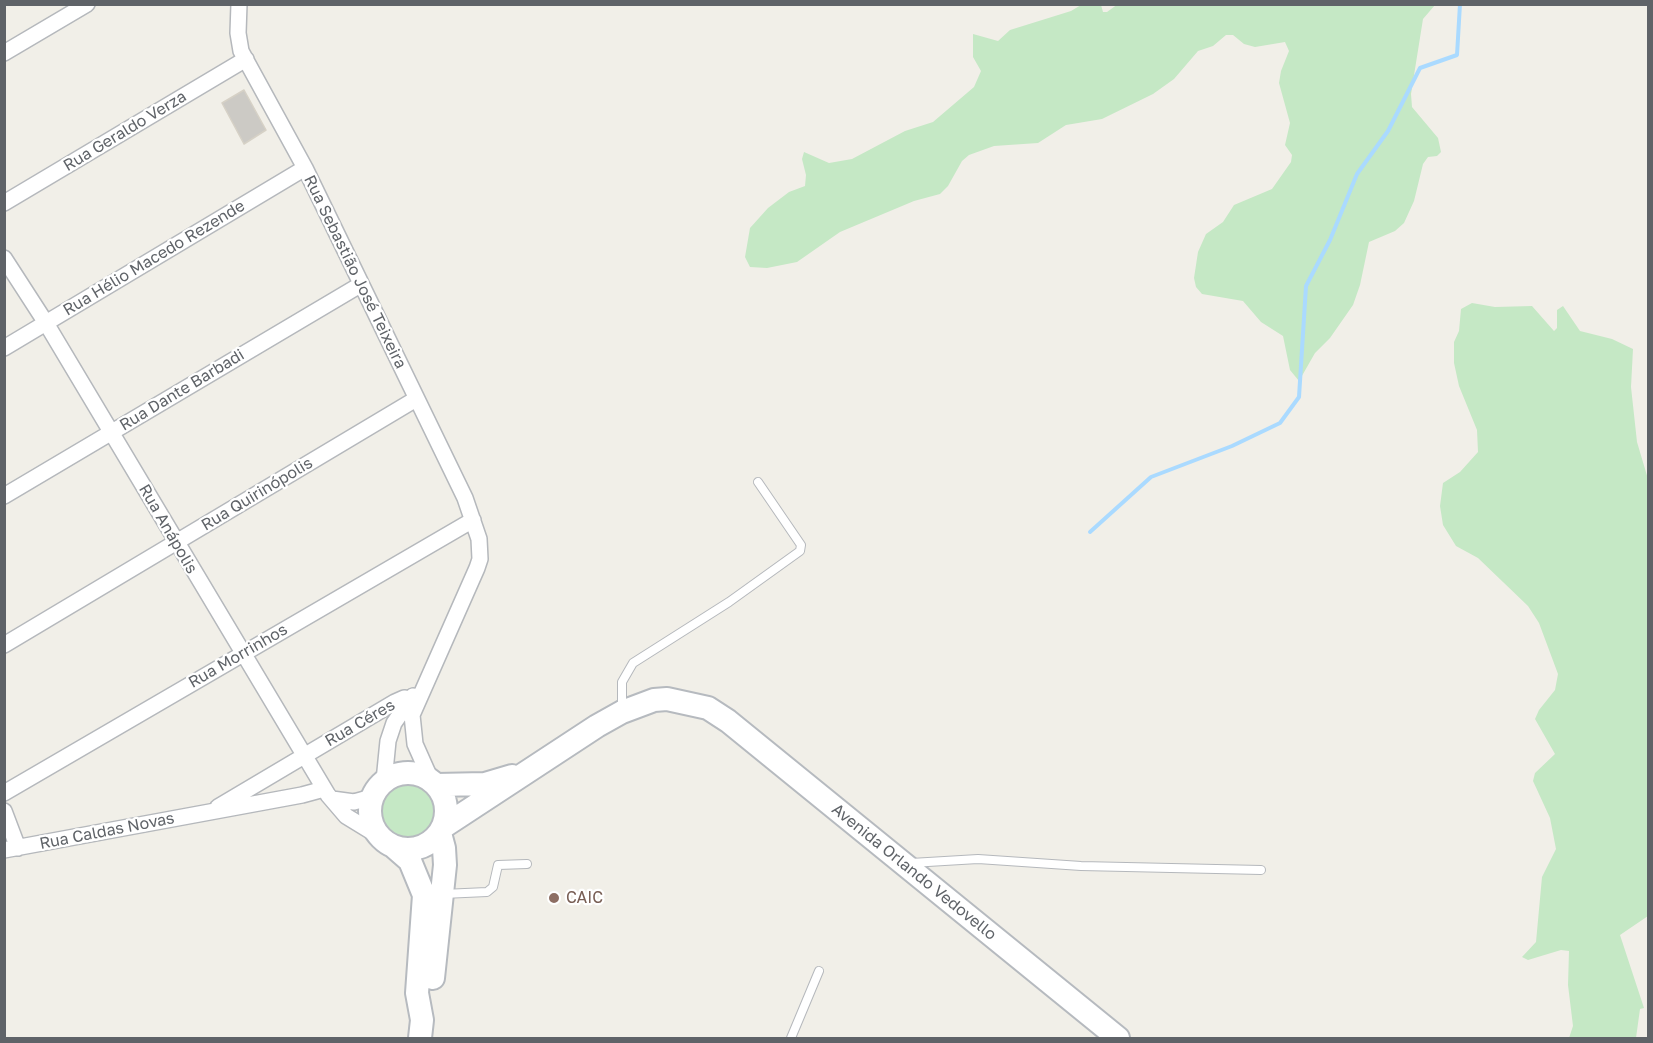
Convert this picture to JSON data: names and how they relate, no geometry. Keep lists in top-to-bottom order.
{
  "streets": {
    "street": [
      "Rua Geraldo Verza",
      "Rua Hélio Macedo Rezende",
      "Rua Sebastião José Teixeira",
      "Rua Dante Barbadi",
      "Rua Quirinópolis",
      "Rua Anápolis",
      "Rua Morrinhos",
      "Rua Céres",
      "Rua Caldas Novas",
      "Avenida Orlando Vedovello"
    ]
  },
  "crossings": [
    ["Rua Geraldo Verza", "Rua Sebastião José Teixeira"],
    ["Rua Hélio Macedo Rezende", "Rua Sebastião José Teixeira"],
    ["Rua Hélio Macedo Rezende", "Rua Anápolis"],
    ["Rua Sebastião José Teixeira", "Rua Dante Barbadi"],
    ["Rua Sebastião José Teixeira", "Rua Quirinópolis"],
    ["Rua Sebastião José Teixeira", "Rua Morrinhos"],
    ["Rua Sebastião José Teixeira", "Rua Céres"],
    ["Rua Dante Barbadi", "Rua Anápolis"],
    ["Rua Quirinópolis", "Rua Anápolis"],
    ["Rua Anápolis", "Rua Morrinhos"],
    ["Rua Anápolis", "Rua Céres"],
    ["Rua Anápolis", "Rua Caldas Novas"],
    ["Rua Céres", "Rua Caldas Novas"]
  ],
  "places": ["CAIC"]
}
